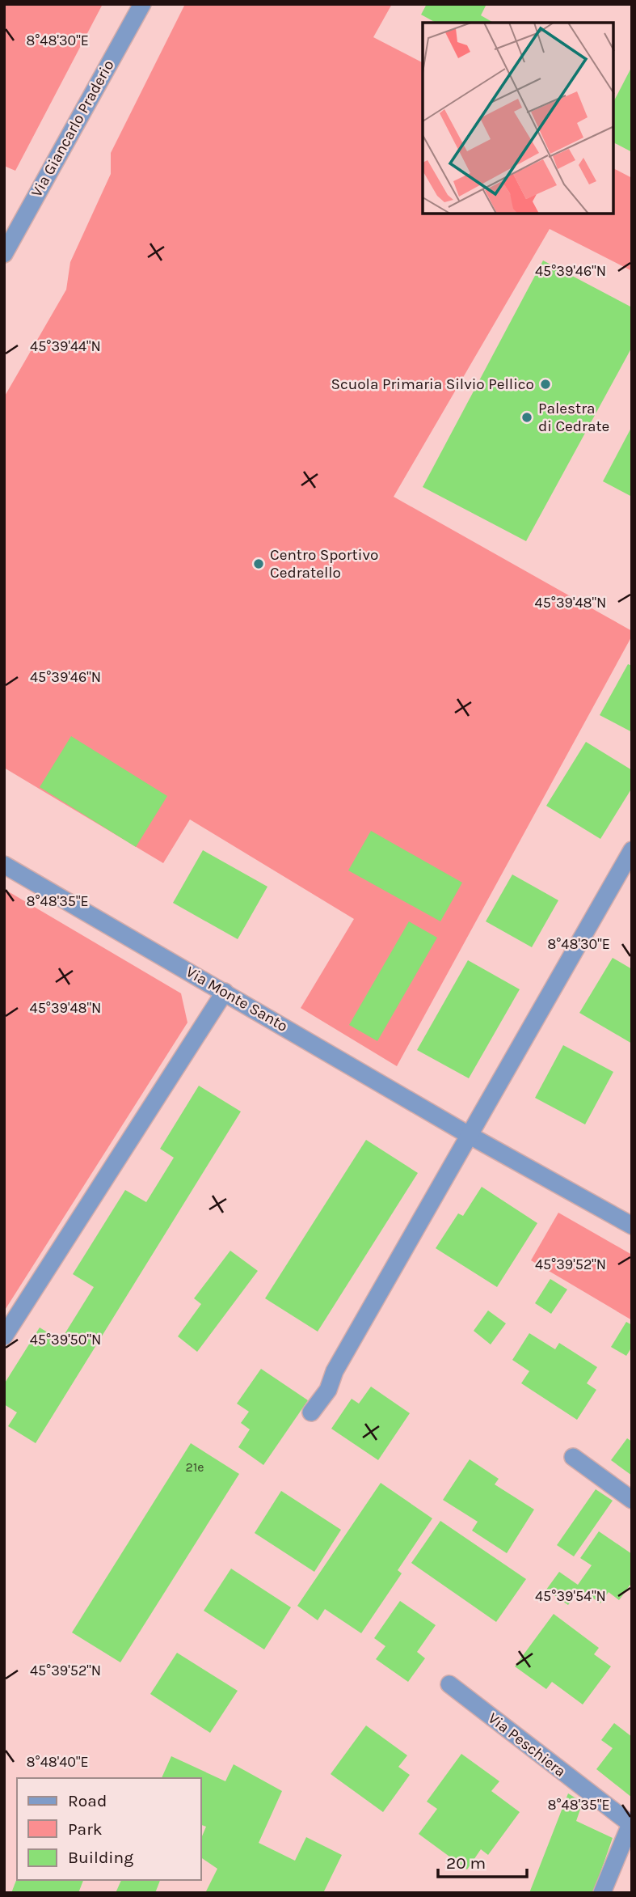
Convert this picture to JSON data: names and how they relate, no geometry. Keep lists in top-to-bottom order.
{
  "streets": {
    "street": ["Via Giancarlo Praderio", "Via Monte Santo", "Via Peschiera"]
  },
  "places": ["Scuola Primaria Silvio Pellico", "Palestra di Cedrate", "Centro Sportivo Cedratello"],
  "house_numbers": ["21e"],
  "legend": ["Road", "Park", "Building"],
  "scale_bar": "20 m",
  "coordinates": [
    "8°48'30\"E",
    "45°39'46\"N",
    "45°39'44\"N",
    "45°39'48\"N",
    "8°48'35\"E",
    "45°39'52\"N",
    "45°39'50\"N",
    "45°39'54\"N",
    "8°48'40\"E"
  ]
}
